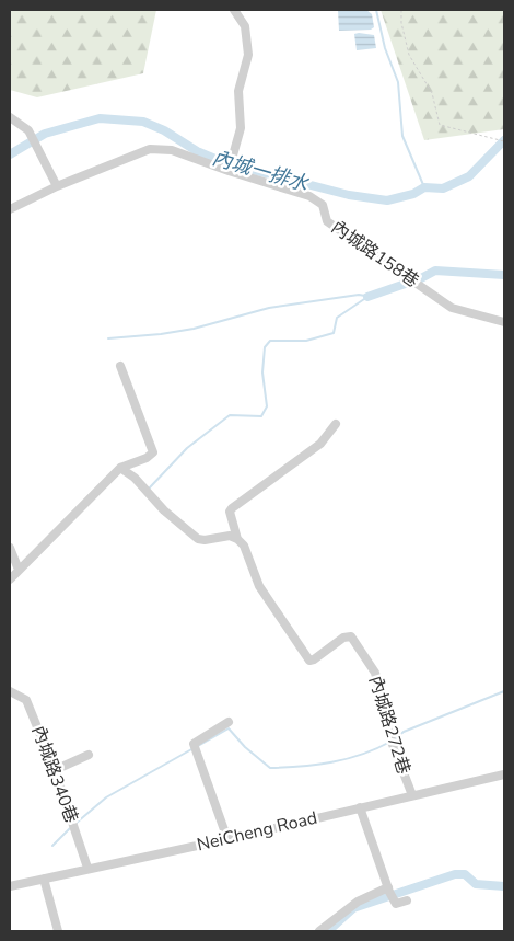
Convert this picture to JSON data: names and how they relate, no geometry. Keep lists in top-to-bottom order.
{
  "streets": {
    "street": [
      "內城路158巷",
      "內城路272巷",
      "內城路340巷",
      "NeiCheng Road"
    ]
  },
  "crossings": [
    ["內城路272巷", "NeiCheng Road"],
    ["內城路340巷", "NeiCheng Road"]
  ],
  "water": ["內城一排水"]
}
